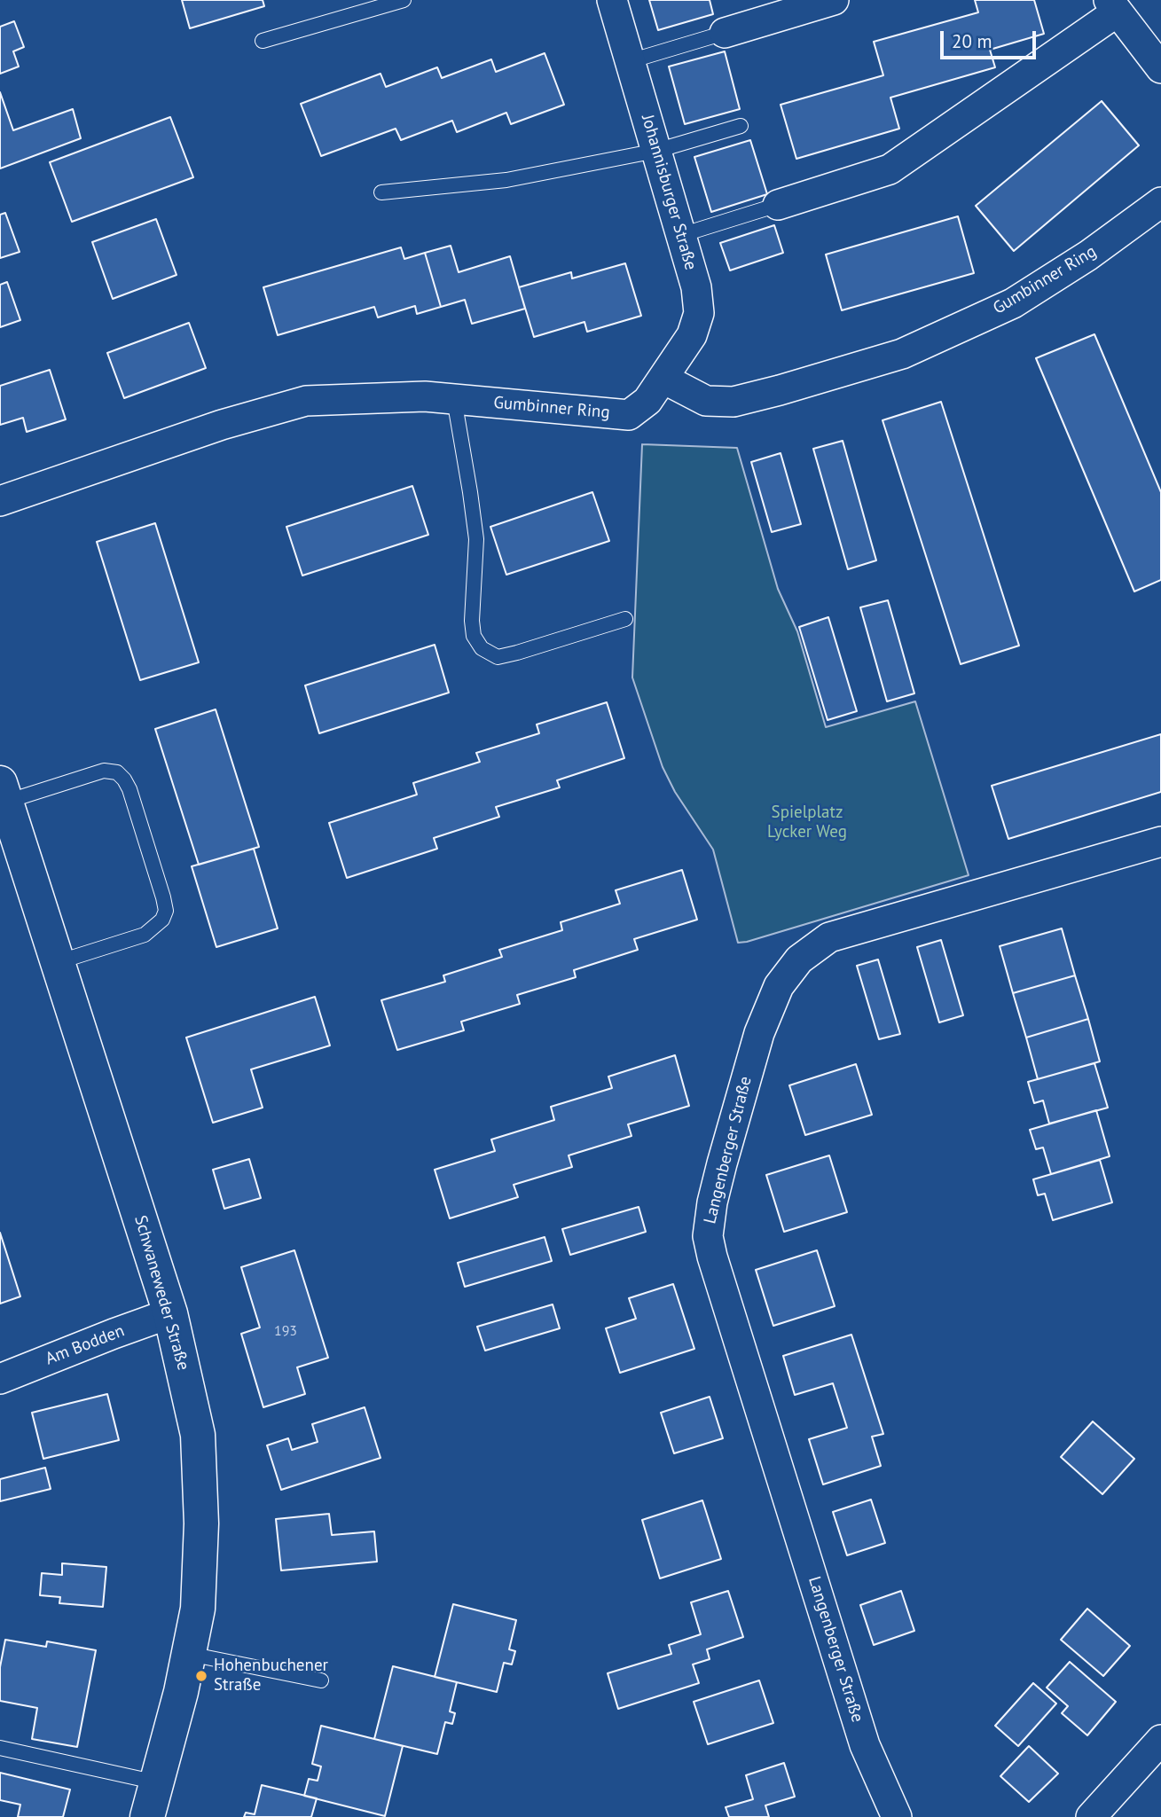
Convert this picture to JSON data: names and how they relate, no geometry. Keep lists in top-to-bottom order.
{
  "streets": {
    "main road": ["Schwaneweder Straße"],
    "street": [
      "Johannisburger Straße",
      "Gumbinner Ring",
      "Langenberger Straße",
      "Am Bodden"
    ]
  },
  "crossings": [
    ["Johannisburger Straße", "Gumbinner Ring"],
    ["Schwaneweder Straße", "Am Bodden"]
  ],
  "parks": ["Spielplatz Lycker Weg"],
  "places": ["Hohenbuchener Straße"],
  "house_numbers": ["193"],
  "scale_bar": "20 m"
}
